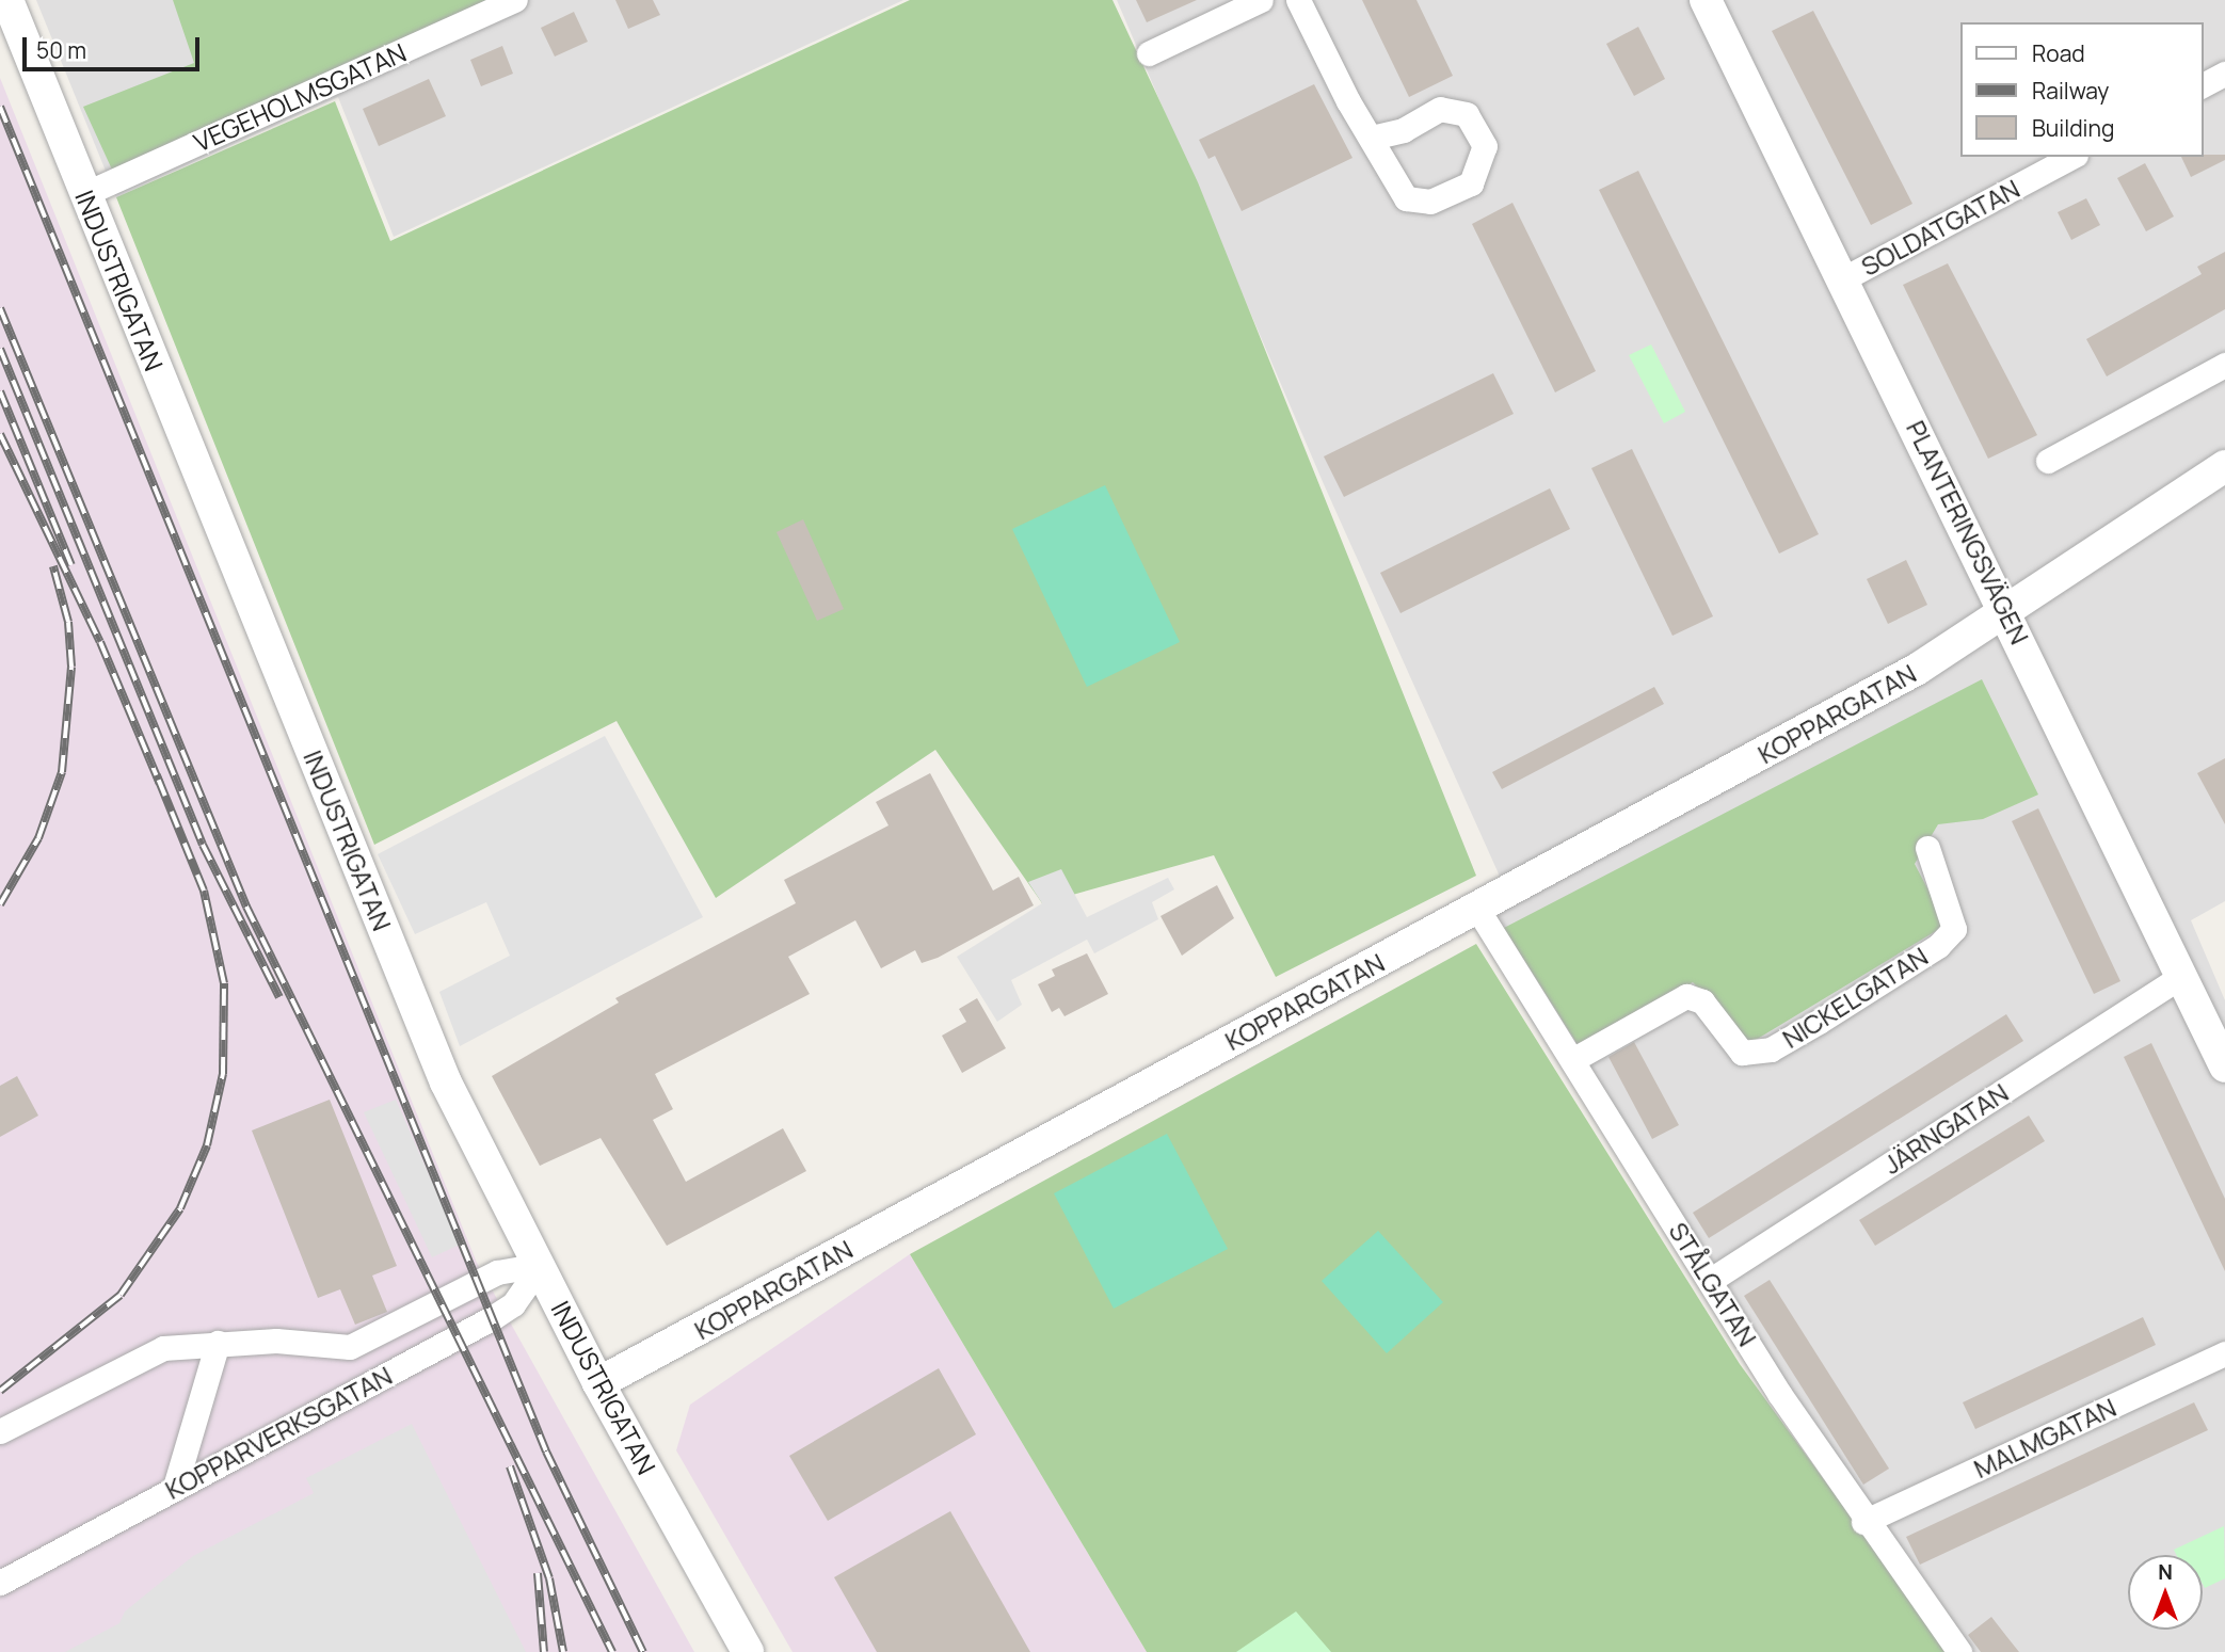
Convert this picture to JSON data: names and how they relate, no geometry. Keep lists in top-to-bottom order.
{
  "streets": {
    "street": [
      "VEGEHOLMSGATAN",
      "SOLDATGATAN",
      "INDUSTRIGATAN",
      "PLANTERINGSVÄGEN",
      "KOPPARGATAN",
      "NICKELGATAN",
      "JÄRNGATAN",
      "STÅLGATAN",
      "KOPPARVERKSGATAN",
      "MALMGATAN"
    ]
  },
  "crossings": [
    ["VEGEHOLMSGATAN", "INDUSTRIGATAN"],
    ["SOLDATGATAN", "PLANTERINGSVÄGEN"],
    ["INDUSTRIGATAN", "KOPPARGATAN"],
    ["INDUSTRIGATAN", "KOPPARVERKSGATAN"],
    ["PLANTERINGSVÄGEN", "KOPPARGATAN"],
    ["PLANTERINGSVÄGEN", "JÄRNGATAN"],
    ["KOPPARGATAN", "STÅLGATAN"],
    ["NICKELGATAN", "STÅLGATAN"],
    ["JÄRNGATAN", "STÅLGATAN"],
    ["STÅLGATAN", "MALMGATAN"]
  ],
  "legend": ["Road", "Railway", "Building"],
  "scale_bar": "50 m",
  "north": "top"
}
